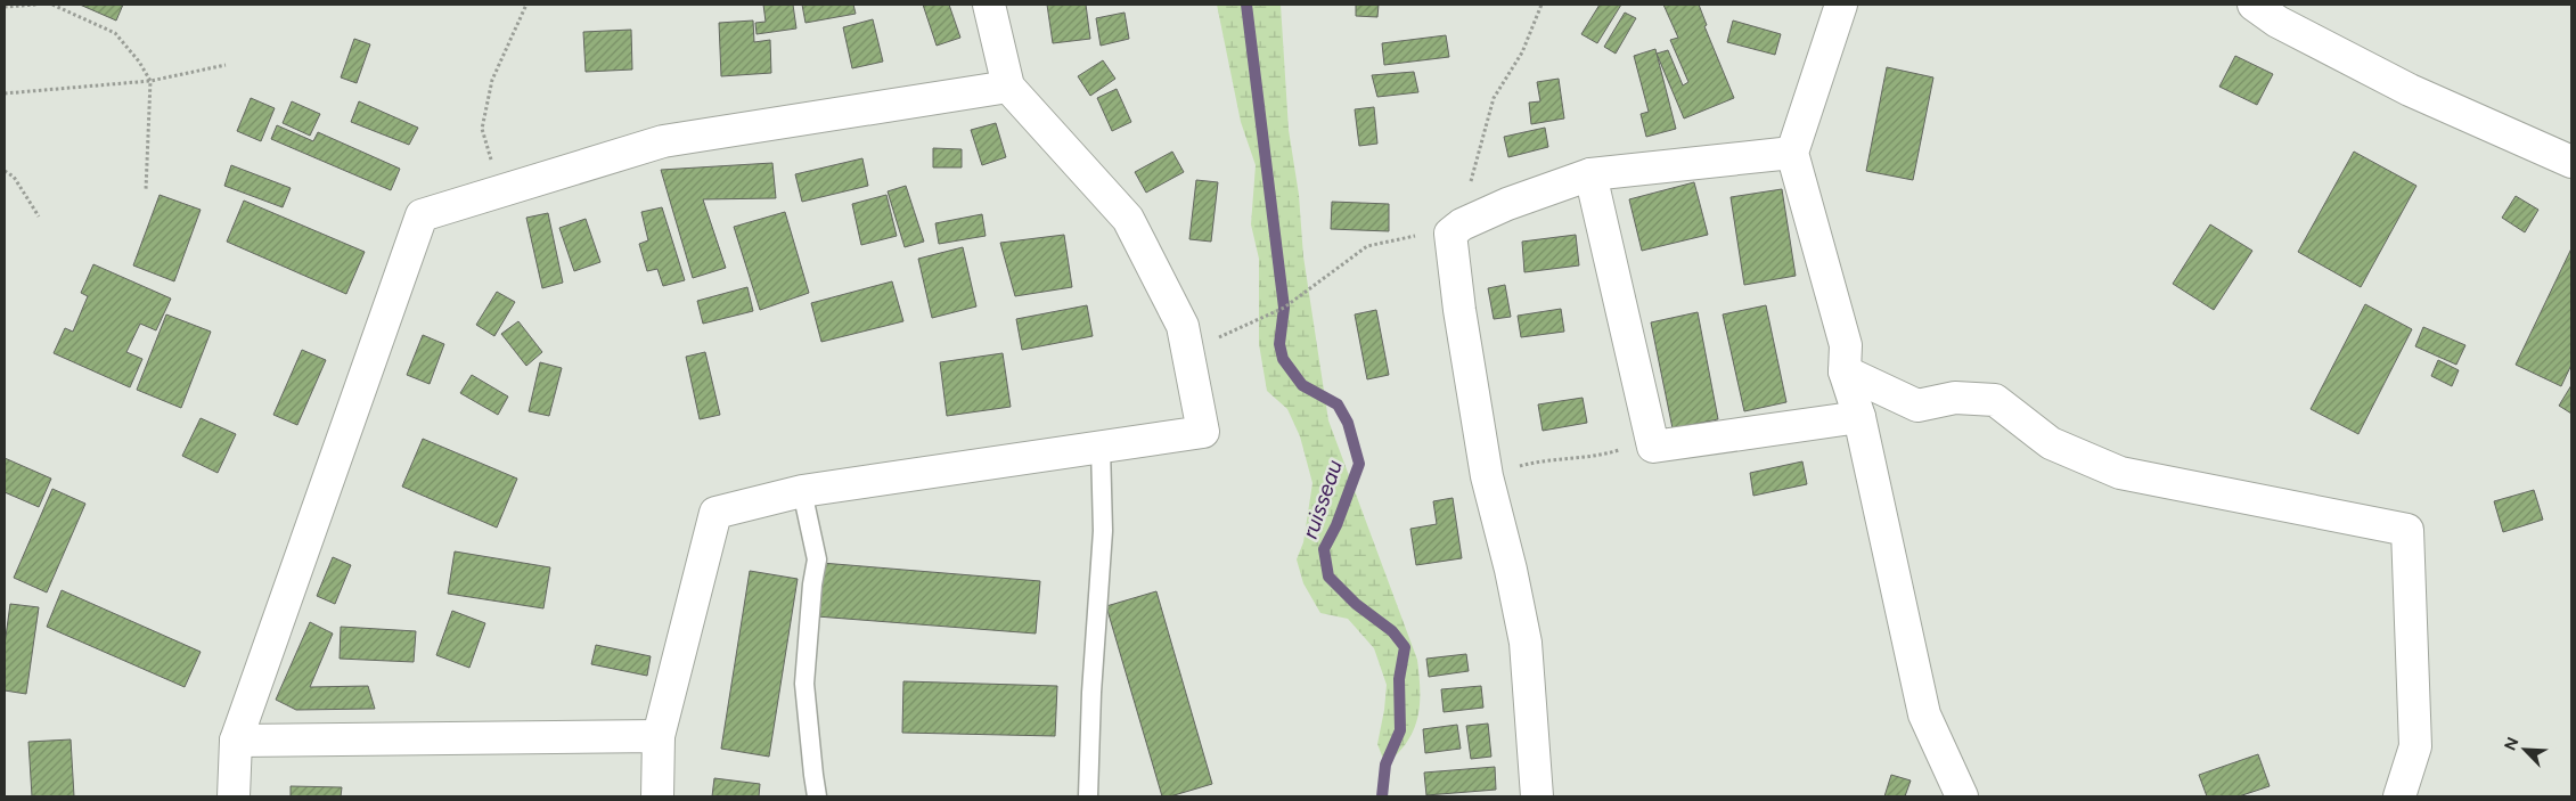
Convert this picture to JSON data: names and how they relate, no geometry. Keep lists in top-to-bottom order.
{
  "water": ["ruisseau"],
  "north": "top left"
}
